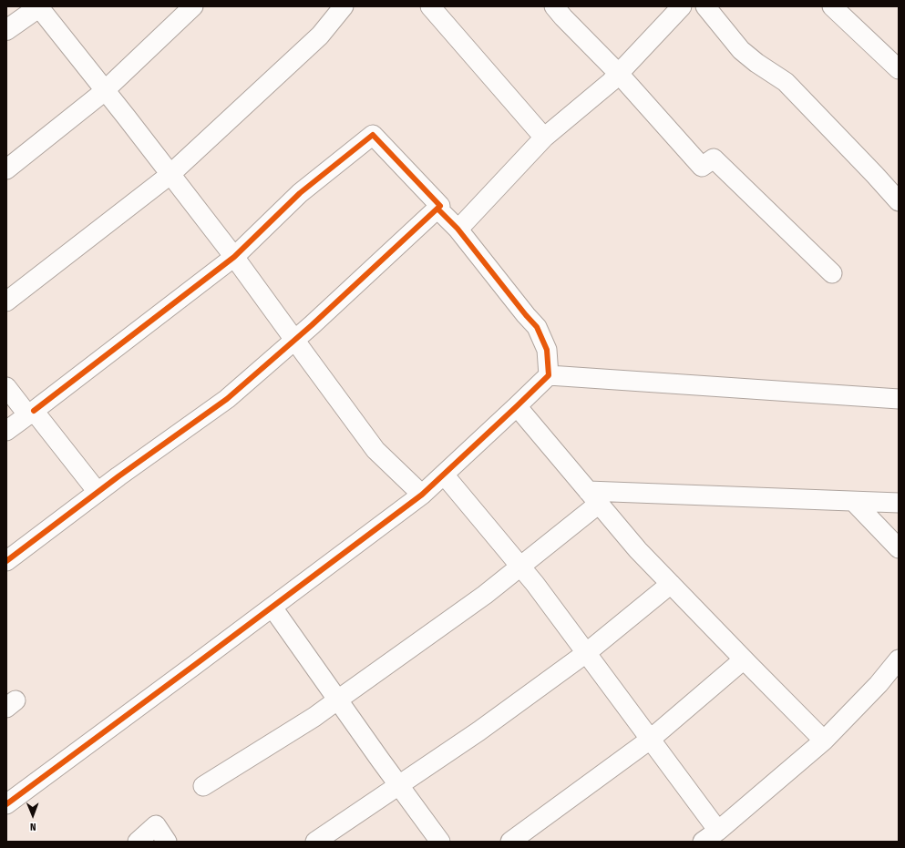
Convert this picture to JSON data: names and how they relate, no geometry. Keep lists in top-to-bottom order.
{
  "north": "bottom"
}
